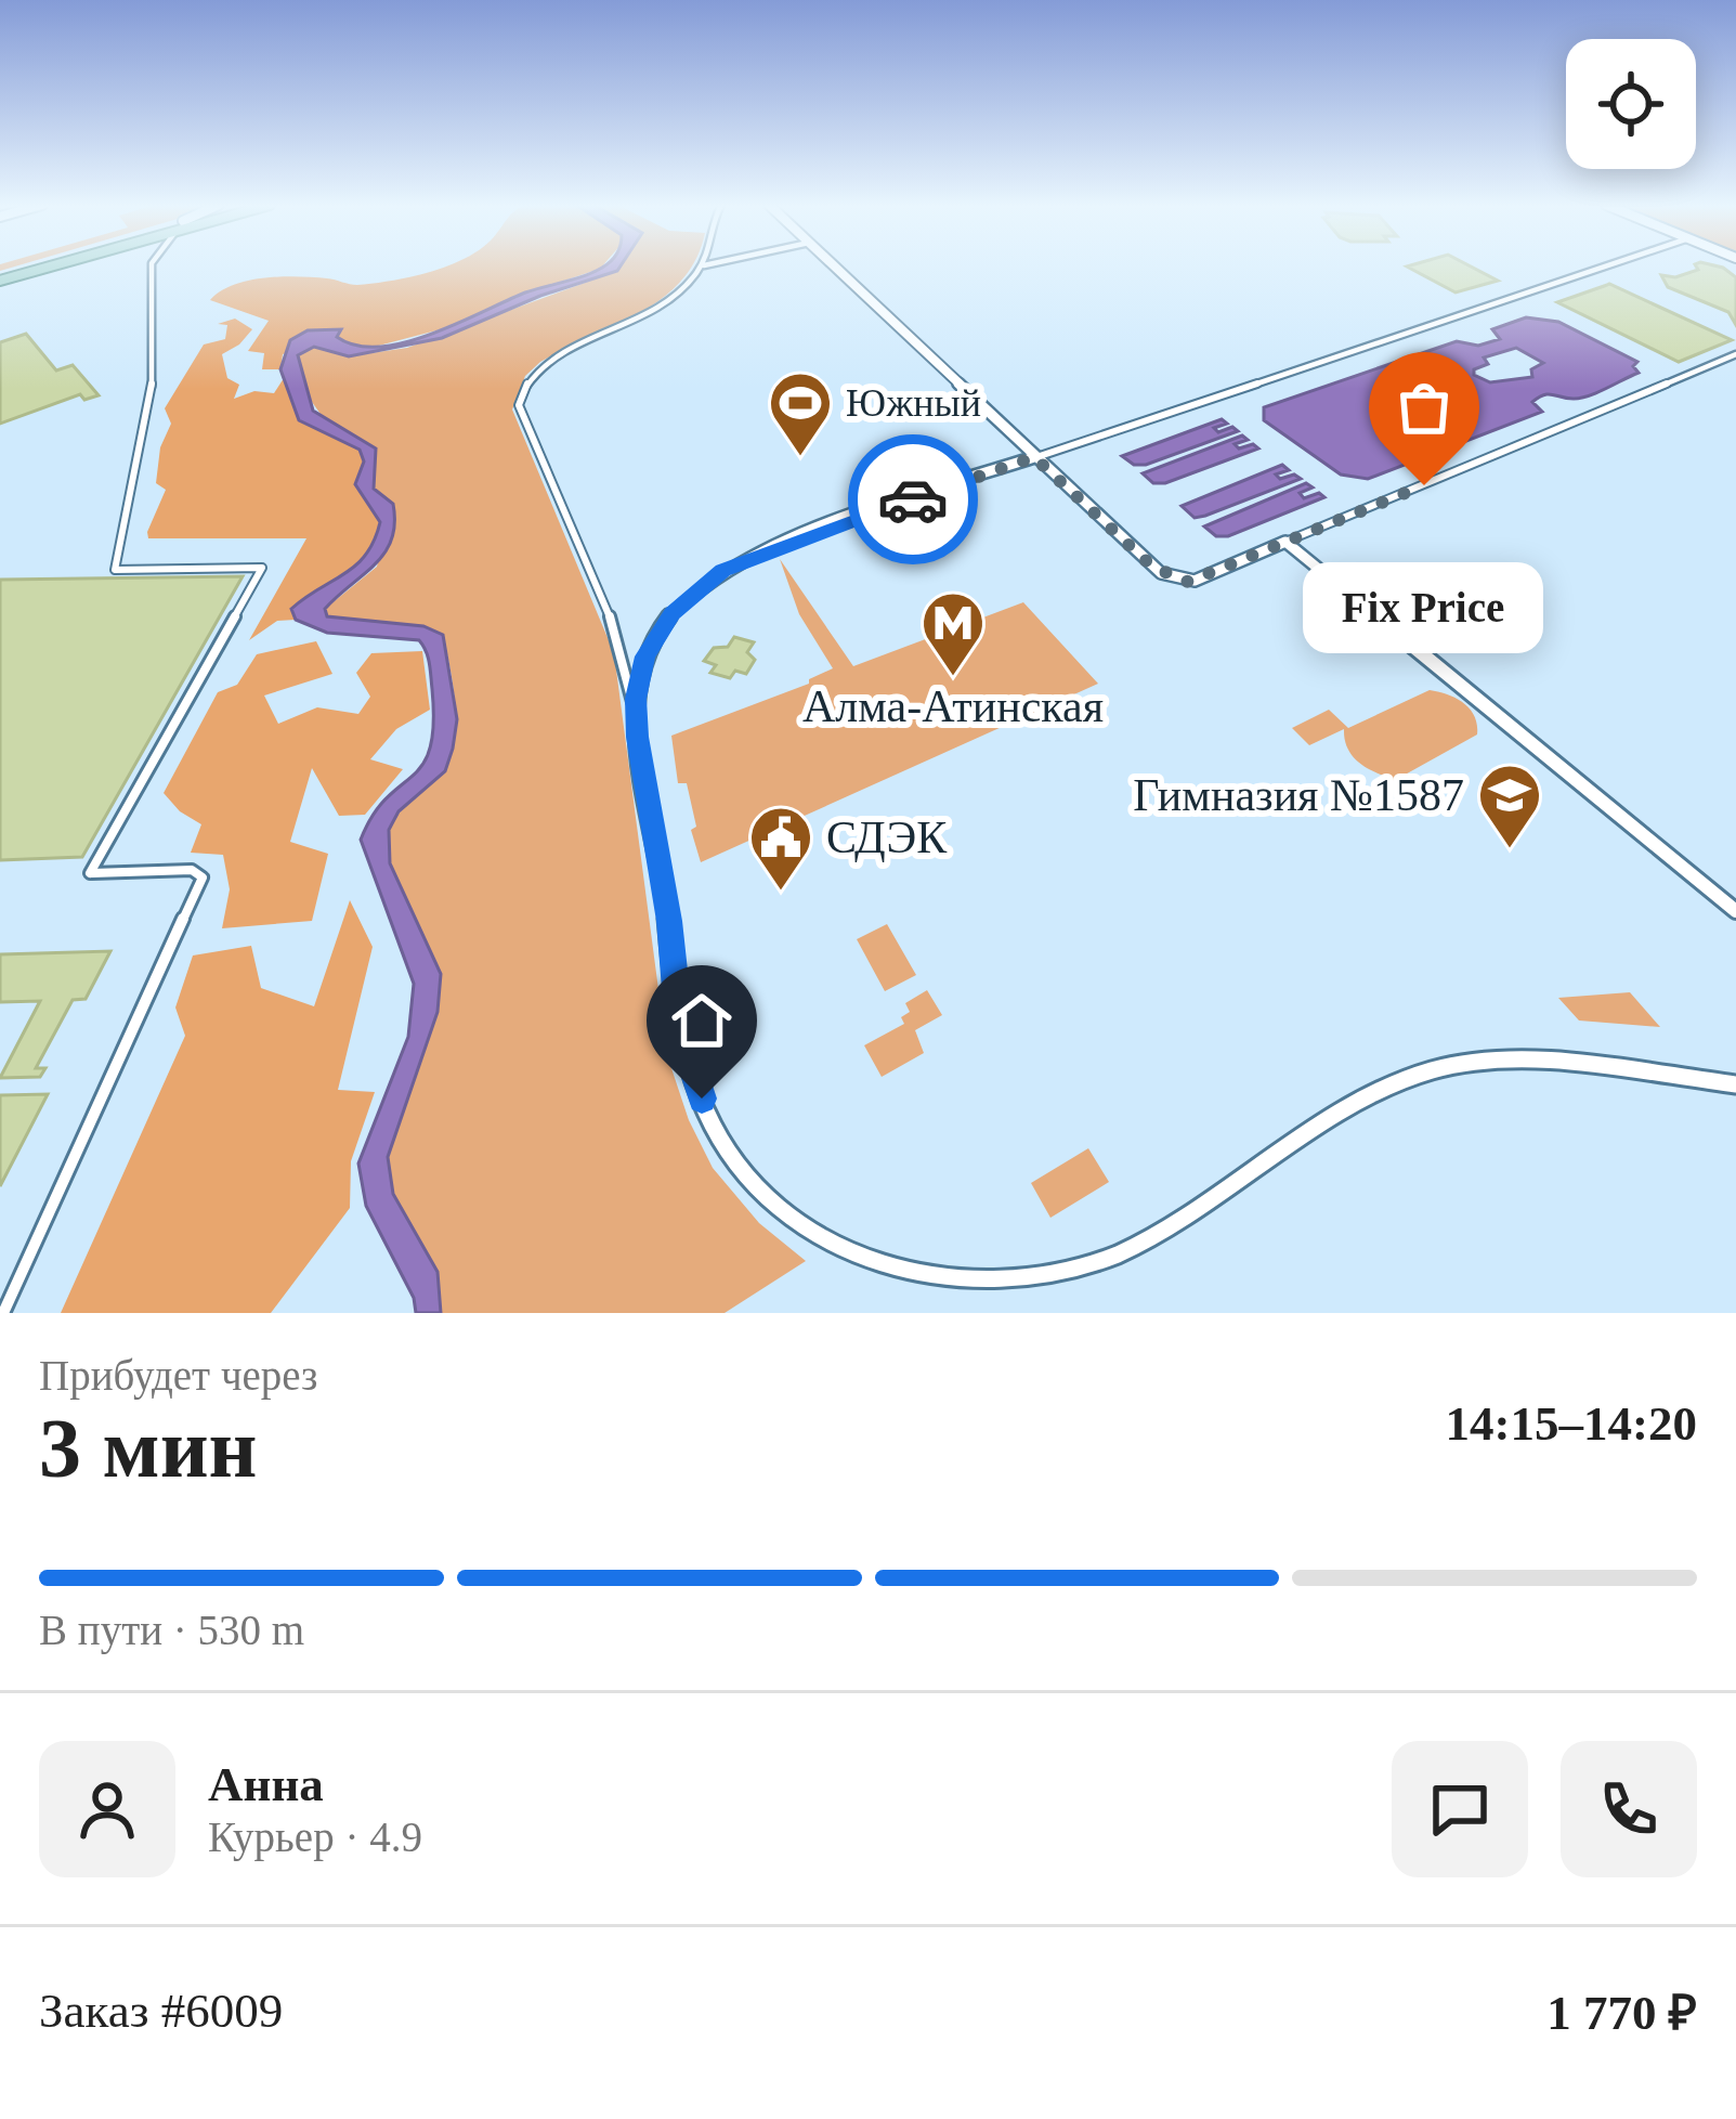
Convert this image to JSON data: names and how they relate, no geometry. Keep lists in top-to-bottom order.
{
  "places": {
    "sports": ["Южный"],
    "other": ["Fix Price"],
    "metro station": ["Алма-Атинская"],
    "school or university": ["Гимназия №1587"],
    "public building": ["СДЭК"]
  },
  "page": {
    "bubble": "Fix Price",
    "heading": ["3 мин", "Прибудет через", "14:15–14:20"],
    "panel": [
      "Анна",
      "Курьер · 4.9",
      "Заказ #6009",
      "1 770 ₽"
    ],
    "bar": "В пути · 530 m"
  }
}
